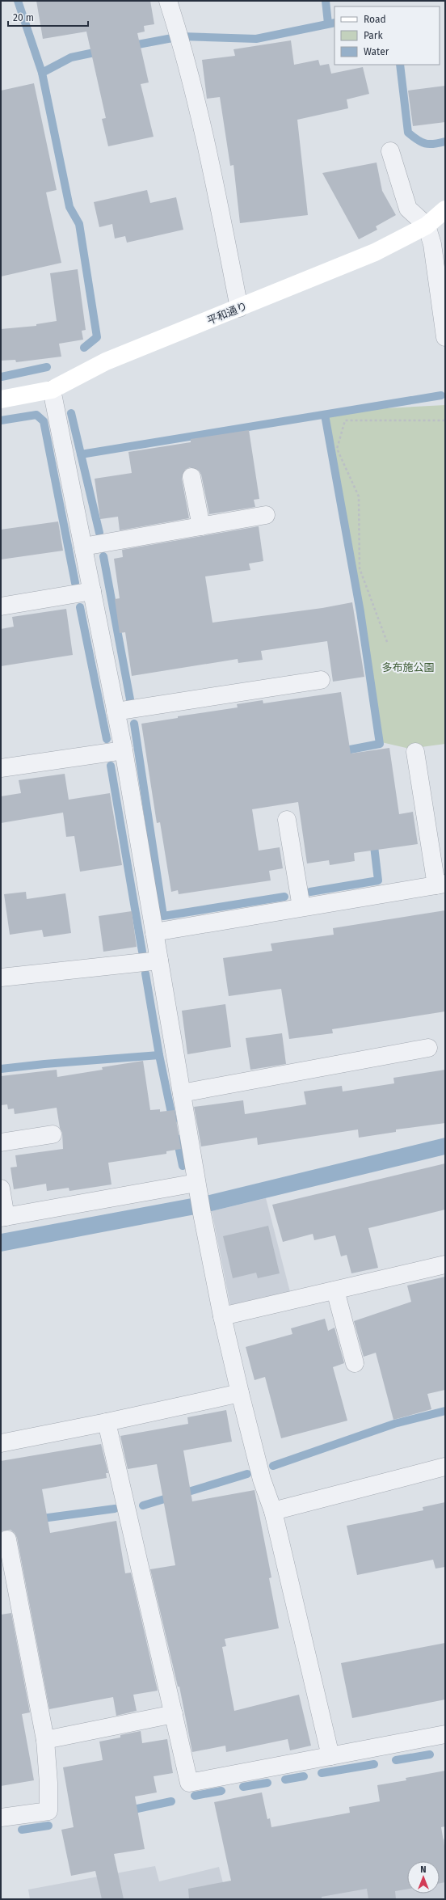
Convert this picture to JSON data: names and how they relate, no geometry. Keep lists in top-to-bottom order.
{
  "streets": {
    "street": ["平和通り"]
  },
  "parks": ["多布施公園"],
  "legend": ["Road", "Park", "Water"],
  "scale_bar": "20 m",
  "north": "top"
}
